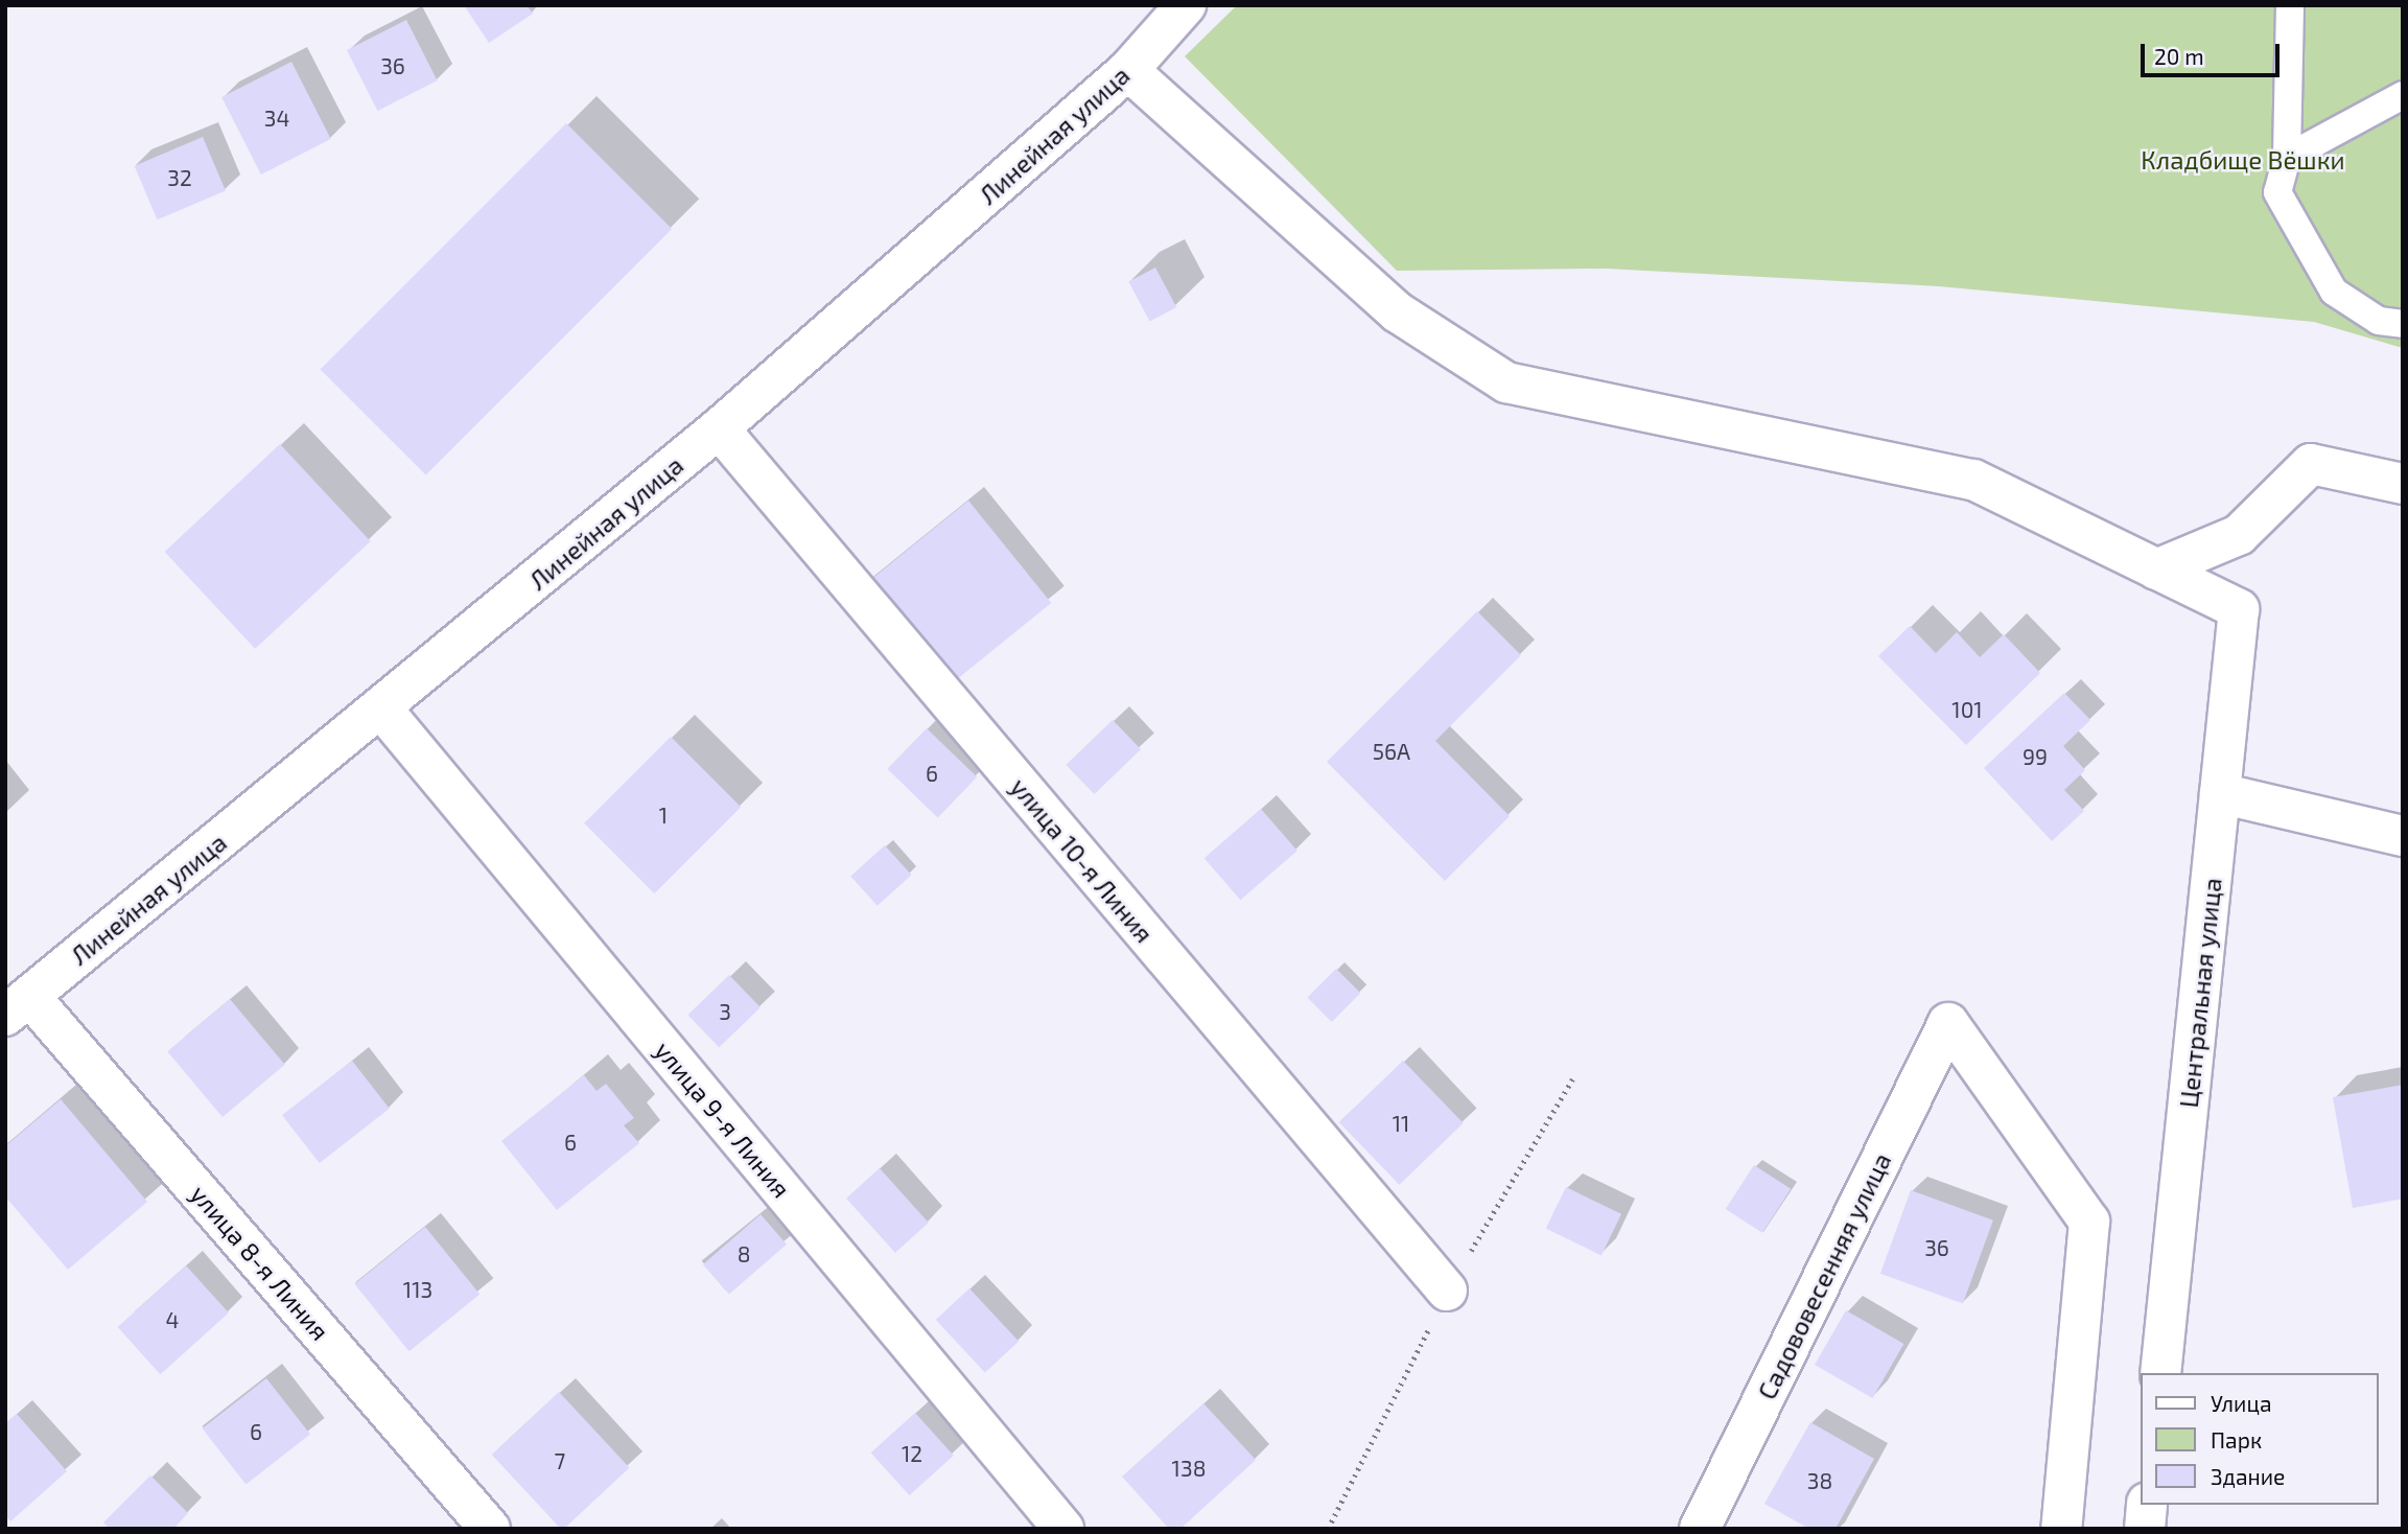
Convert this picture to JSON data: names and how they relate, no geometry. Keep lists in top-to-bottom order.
{
  "streets": {
    "street": [
      "Линейная улица",
      "улица 10-я Линия",
      "Центральная улица",
      "улица 9-я Линия",
      "улица 8-я Линия",
      "Садововесенняя улица"
    ]
  },
  "crossings": [
    ["Линейная улица", "улица 10-я Линия"],
    ["Линейная улица", "улица 9-я Линия"],
    ["Линейная улица", "улица 8-я Линия"]
  ],
  "parks": ["Кладбище Вёшки"],
  "house_numbers": [
    "36",
    "34",
    "32",
    "101",
    "56А",
    "99",
    "6",
    "1",
    "3",
    "11",
    "6",
    "36",
    "8",
    "113",
    "4",
    "6",
    "12",
    "7",
    "138",
    "38"
  ],
  "legend": ["Улица", "Парк", "Здание"],
  "scale_bar": "20 m"
}
